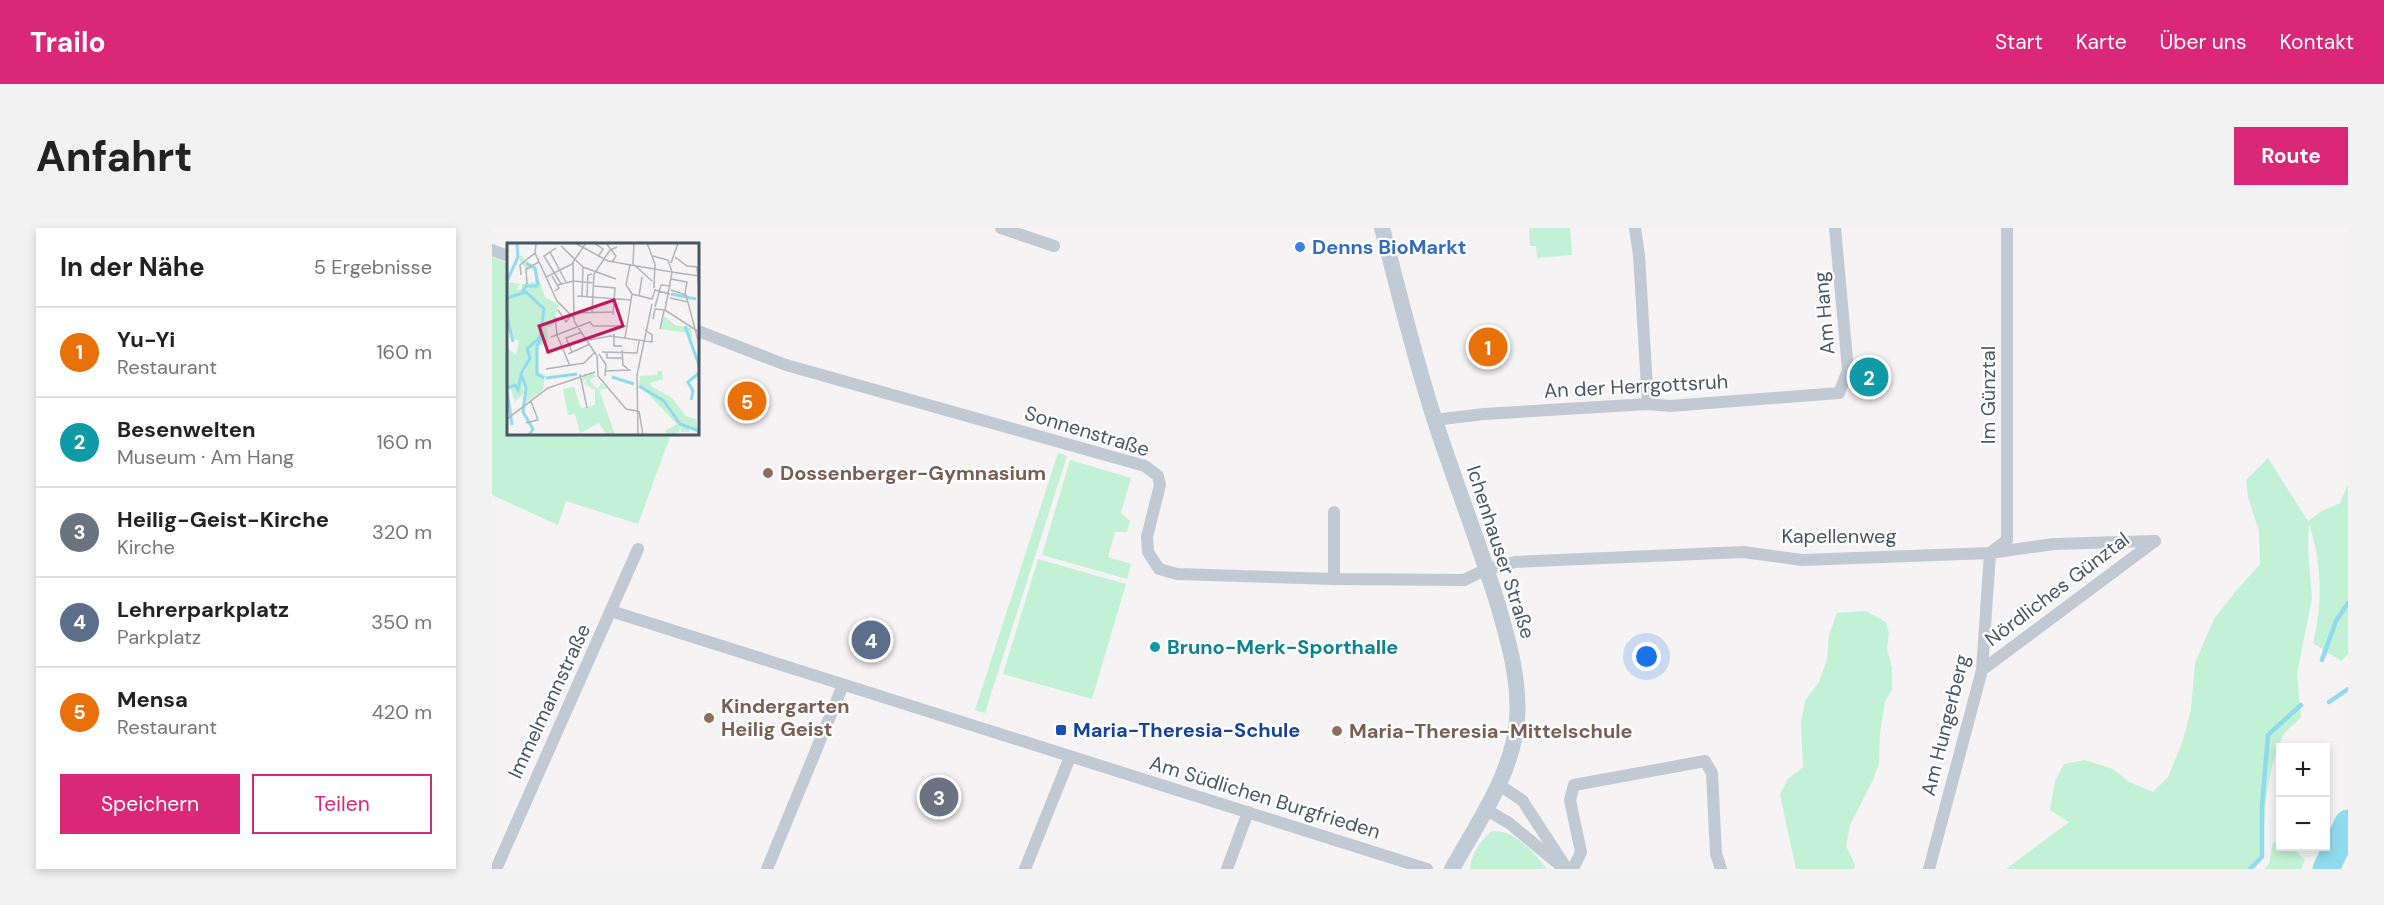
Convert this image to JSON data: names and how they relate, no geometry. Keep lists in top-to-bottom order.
{
  "streets": {
    "street": [
      "Am Hang",
      "An der Herrgottsruh",
      "Im Günztal",
      "Sonnenstraße",
      "Kapellenweg",
      "Ichenhauser Straße",
      "Nördliches Günztal",
      "Immelmannstraße",
      "Am Hungerberg",
      "Am Südlichen Burgfrieden"
    ]
  },
  "crossings": [
    ["Am Hang", "An der Herrgottsruh"],
    ["An der Herrgottsruh", "Ichenhauser Straße"],
    ["Im Günztal", "Kapellenweg"],
    ["Im Günztal", "Am Hungerberg"],
    ["Sonnenstraße", "Kapellenweg"],
    ["Sonnenstraße", "Ichenhauser Straße"],
    ["Kapellenweg", "Ichenhauser Straße"],
    ["Kapellenweg", "Nördliches Günztal"],
    ["Kapellenweg", "Am Hungerberg"],
    ["Nördliches Günztal", "Am Hungerberg"],
    ["Immelmannstraße", "Am Südlichen Burgfrieden"]
  ],
  "places": {
    "other": [
      "Denns BioMarkt",
      "Dossenberger-Gymnasium",
      "Bruno-Merk-Sporthalle",
      "Kindergarten Heilig Geist",
      "Maria-Theresia-Mittelschule"
    ],
    "transit": ["Maria-Theresia-Schule"]
  },
  "page": {
    "header": "Trailo",
    "nav": [
      "Start",
      "Karte",
      "Über uns",
      "Kontakt"
    ],
    "buttons": [
      "Route",
      ["Speichern", "Teilen"]
    ],
    "title": "Anfahrt",
    "heading": ["In der Nähe", "5 Ergebnisse"],
    "list": [
      {
        "mark": "1",
        "name": "Yu-Yi",
        "note": "Restaurant",
        "value": "160 m"
      },
      {
        "mark": "2",
        "name": "Besenwelten",
        "note": "Museum · Am Hang",
        "value": "160 m"
      },
      {
        "mark": "3",
        "name": "Heilig-Geist-Kirche",
        "note": "Kirche",
        "value": "320 m"
      },
      {
        "mark": "4",
        "name": "Lehrerparkplatz",
        "note": "Parkplatz",
        "value": "350 m"
      },
      {
        "mark": "5",
        "name": "Mensa",
        "note": "Restaurant",
        "value": "420 m"
      }
    ],
    "pins": [
      "1",
      "2",
      "5",
      "4",
      "3"
    ],
    "map_buttons": ["+", "−"]
  }
}
